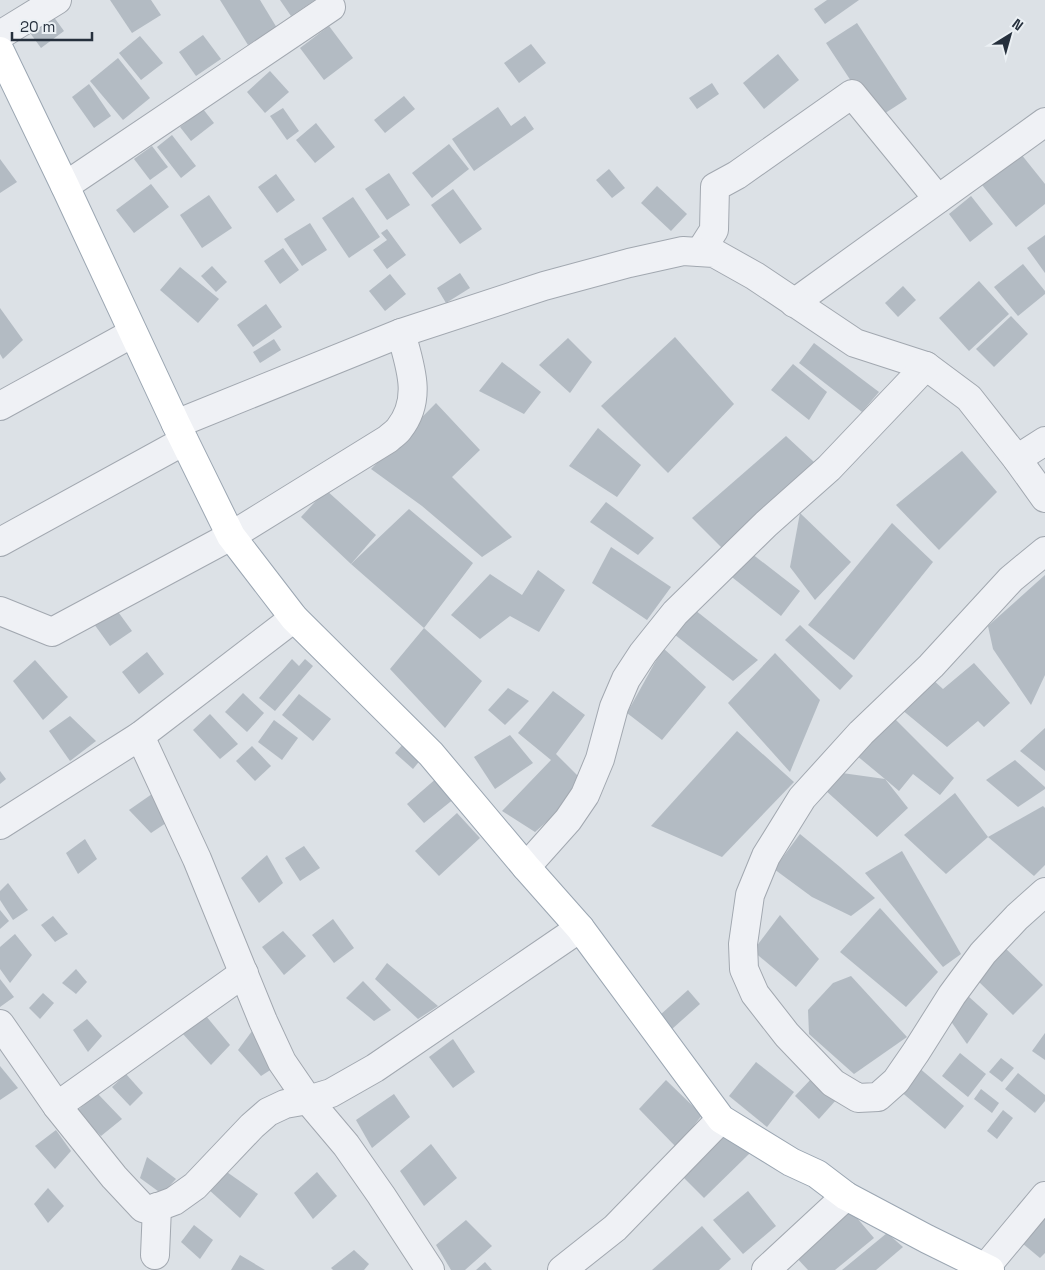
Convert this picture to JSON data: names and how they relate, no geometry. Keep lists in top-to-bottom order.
{
  "scale_bar": "20 m",
  "north": "top right"
}
